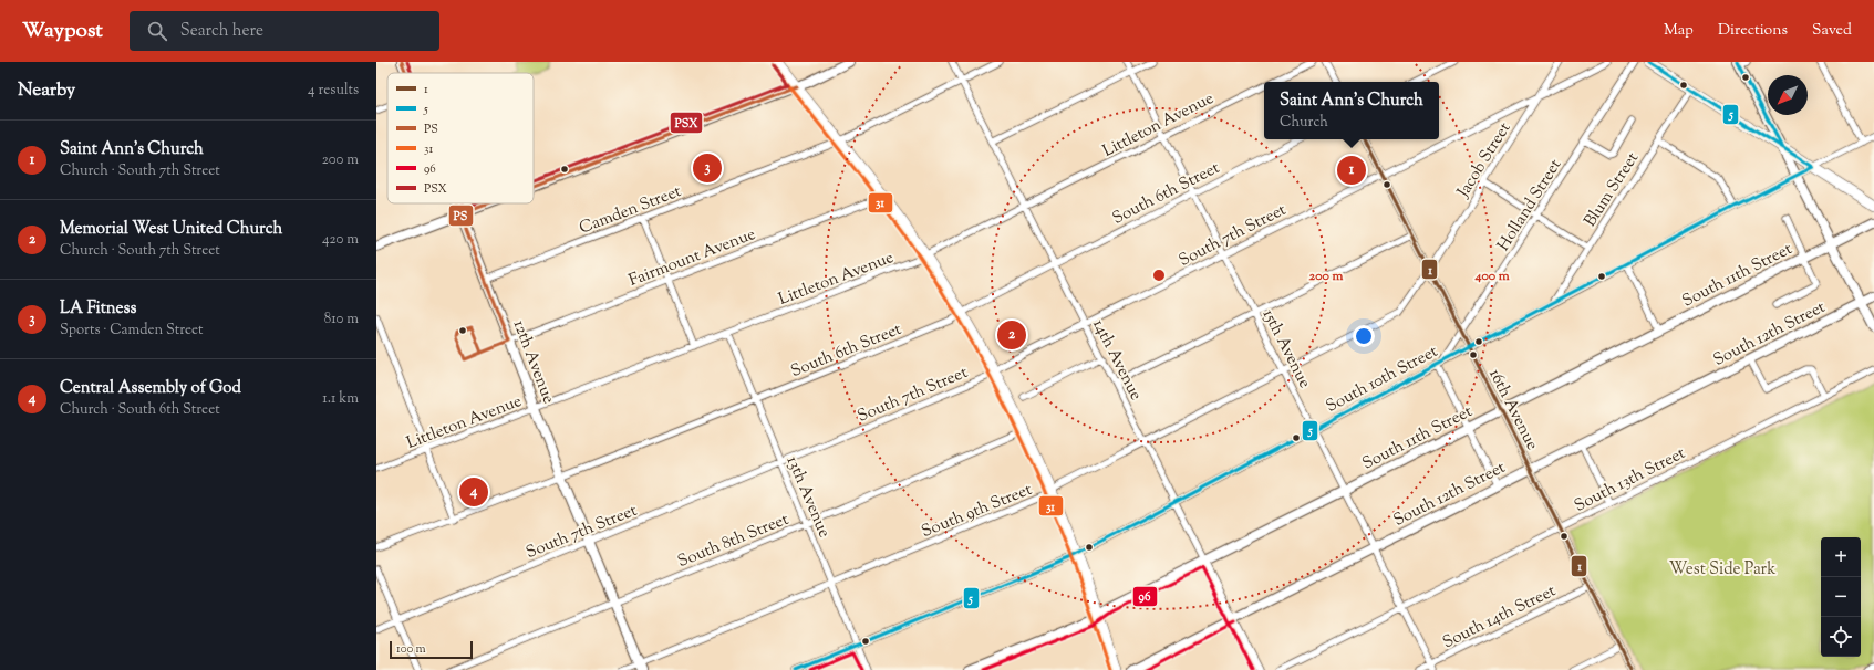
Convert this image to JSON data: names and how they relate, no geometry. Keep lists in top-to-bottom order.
{
  "streets": {
    "street": [
      "Littleton Avenue",
      "Jacob Street",
      "Blum Street",
      "South 6th Street",
      "Holland Street",
      "Camden Street",
      "South 7th Street",
      "Fairmount Avenue",
      "South 11th Street",
      "South 12th Street",
      "15th Avenue",
      "14th Avenue",
      "12th Avenue",
      "South 10th Street",
      "16th Avenue",
      "South 13th Street",
      "13th Avenue",
      "South 9th Street",
      "South 8th Street",
      "South 14th Street"
    ]
  },
  "crossings": [
    ["Littleton Avenue", "15th Avenue"],
    ["Littleton Avenue", "14th Avenue"],
    ["Littleton Avenue", "12th Avenue"],
    ["Littleton Avenue", "13th Avenue"],
    ["Jacob Street", "South 7th Street"],
    ["Jacob Street", "16th Avenue"],
    ["Jacob Street", "South 9th Street"],
    ["Blum Street", "South 10th Street"],
    ["South 6th Street", "15th Avenue"],
    ["South 6th Street", "14th Avenue"],
    ["South 6th Street", "12th Avenue"],
    ["South 6th Street", "13th Avenue"],
    ["Holland Street", "South 10th Street"],
    ["Holland Street", "16th Avenue"],
    ["Camden Street", "14th Avenue"],
    ["Camden Street", "12th Avenue"],
    ["South 7th Street", "15th Avenue"],
    ["South 7th Street", "14th Avenue"],
    ["South 7th Street", "12th Avenue"],
    ["South 7th Street", "16th Avenue"],
    ["South 7th Street", "13th Avenue"],
    ["Fairmount Avenue", "12th Avenue"],
    ["South 11th Street", "15th Avenue"],
    ["South 11th Street", "14th Avenue"],
    ["South 11th Street", "16th Avenue"],
    ["South 12th Street", "15th Avenue"],
    ["South 12th Street", "14th Avenue"],
    ["South 12th Street", "16th Avenue"],
    ["15th Avenue", "South 10th Street"],
    ["15th Avenue", "South 13th Street"],
    ["15th Avenue", "South 9th Street"],
    ["15th Avenue", "South 14th Street"],
    ["14th Avenue", "South 10th Street"],
    ["14th Avenue", "South 9th Street"],
    ["12th Avenue", "South 9th Street"],
    ["12th Avenue", "South 8th Street"],
    ["South 10th Street", "16th Avenue"],
    ["South 10th Street", "13th Avenue"],
    ["16th Avenue", "South 13th Street"],
    ["16th Avenue", "South 9th Street"],
    ["16th Avenue", "South 14th Street"],
    ["13th Avenue", "South 9th Street"],
    ["13th Avenue", "South 8th Street"]
  ],
  "parks": ["West Side Park"],
  "lines": [
    "transit line 5",
    "transit line PS",
    "transit line PSX",
    "transit line 31",
    "transit line 1",
    "transit line 96"
  ],
  "legend": [
    "1",
    "5",
    "PS",
    "31",
    "96",
    "PSX"
  ],
  "scale_bar": "100 m",
  "north": "bottom left",
  "page": {
    "header": "Waypost",
    "search": "Search here",
    "nav": ["Map", "Directions", "Saved"],
    "heading": ["Nearby", "4 results"],
    "popup": ["Saint Ann's Church", "Church"],
    "list": [
      {
        "mark": "1",
        "name": "Saint Ann's Church",
        "note": "Church · South 7th Street",
        "value": "200 m"
      },
      {
        "mark": "2",
        "name": "Memorial West United Church",
        "note": "Church · South 7th Street",
        "value": "420 m"
      },
      {
        "mark": "3",
        "name": "LA Fitness",
        "note": "Sports · Camden Street",
        "value": "810 m"
      },
      {
        "mark": "4",
        "name": "Central Assembly of God",
        "note": "Church · South 6th Street",
        "value": "1.1 km"
      }
    ],
    "pins": [
      "3",
      "1",
      "2",
      "4"
    ],
    "map_buttons": ["+", "−"],
    "scale": "100 m"
  },
  "rings": ["200 m", "400 m"]
}
